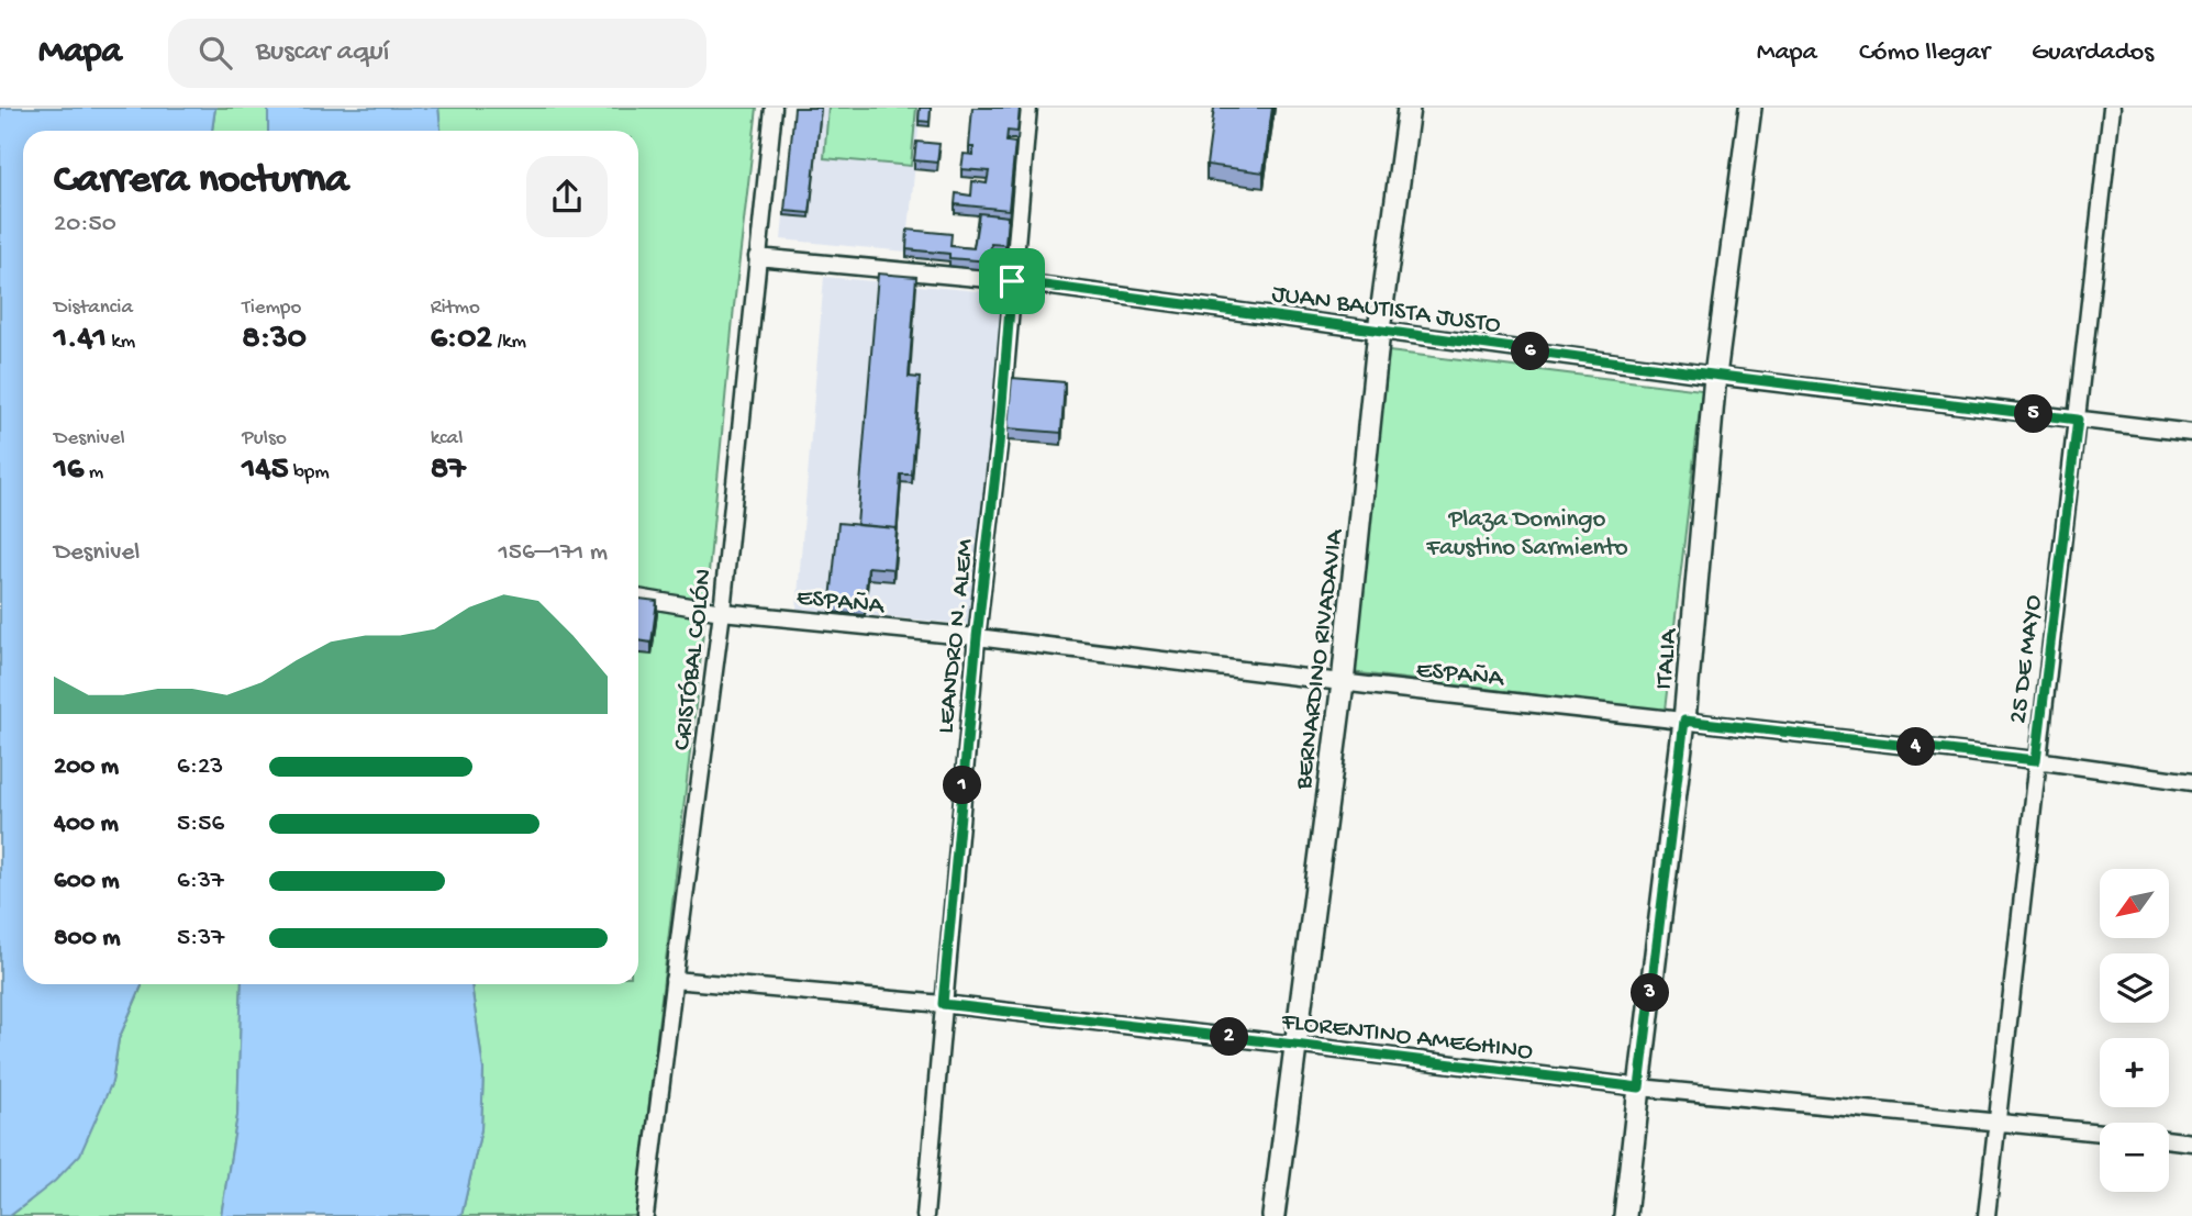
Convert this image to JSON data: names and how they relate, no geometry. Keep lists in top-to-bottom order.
{
  "streets": {
    "street": [
      "JUAN BAUTISTA JUSTO",
      "ESPAÑA",
      "LEANDRO N. ALEM",
      "CRISTÓBAL COLÓN",
      "BERNARDINO RIVADAVIA",
      "ITALIA",
      "25 DE MAYO",
      "FLORENTINO AMEGHINO"
    ]
  },
  "crossings": [
    ["JUAN BAUTISTA JUSTO", "LEANDRO N. ALEM"],
    ["JUAN BAUTISTA JUSTO", "CRISTÓBAL COLÓN"],
    ["JUAN BAUTISTA JUSTO", "BERNARDINO RIVADAVIA"],
    ["JUAN BAUTISTA JUSTO", "ITALIA"],
    ["JUAN BAUTISTA JUSTO", "25 DE MAYO"],
    ["ESPAÑA", "LEANDRO N. ALEM"],
    ["ESPAÑA", "CRISTÓBAL COLÓN"],
    ["ESPAÑA", "BERNARDINO RIVADAVIA"],
    ["ESPAÑA", "ITALIA"],
    ["ESPAÑA", "25 DE MAYO"],
    ["LEANDRO N. ALEM", "FLORENTINO AMEGHINO"],
    ["CRISTÓBAL COLÓN", "FLORENTINO AMEGHINO"],
    ["BERNARDINO RIVADAVIA", "FLORENTINO AMEGHINO"],
    ["ITALIA", "FLORENTINO AMEGHINO"],
    ["25 DE MAYO", "FLORENTINO AMEGHINO"]
  ],
  "parks": ["Plaza Domingo Faustino Sarmiento"],
  "north": "bottom left",
  "page": {
    "header": "Mapa",
    "search": "Buscar aquí",
    "nav": ["Mapa", "Cómo llegar", "Guardados"],
    "heading": ["Carrera nocturna", "20:50"],
    "stats": [
      ["Distancia", "1.41 km"],
      ["Tiempo", "8:30"],
      ["Ritmo", "6:02 /km"],
      ["Desnivel", "16 m"],
      ["Pulso", "145 bpm"],
      ["kcal", "87"]
    ],
    "pins": [
      "6",
      "5",
      "4",
      "1",
      "3",
      "2"
    ],
    "chart": ["Desnivel", "156–171 m"],
    "list": [
      {
        "name": "200 m",
        "note": "6:23"
      },
      {
        "name": "400 m",
        "note": "5:56"
      },
      {
        "name": "600 m",
        "note": "6:37"
      },
      {
        "name": "800 m",
        "note": "5:37"
      }
    ],
    "map_buttons": ["+", "−"]
  }
}
